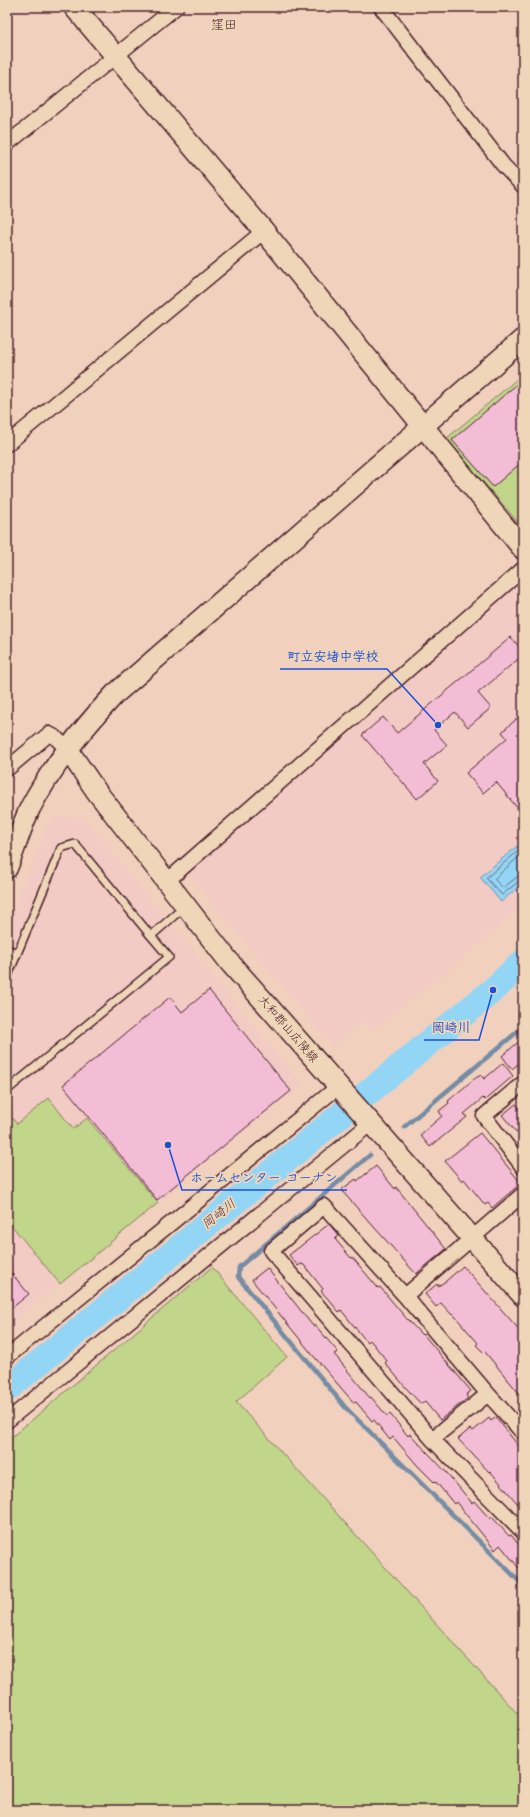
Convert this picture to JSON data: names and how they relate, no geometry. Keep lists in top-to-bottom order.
{
  "streets": {
    "street": ["大和郡山広陵線"]
  },
  "districts": ["窪田"],
  "water": ["岡崎川"],
  "places": ["町立安堵中学校", "岡崎川", "ホームセンター コーナン"]
}
